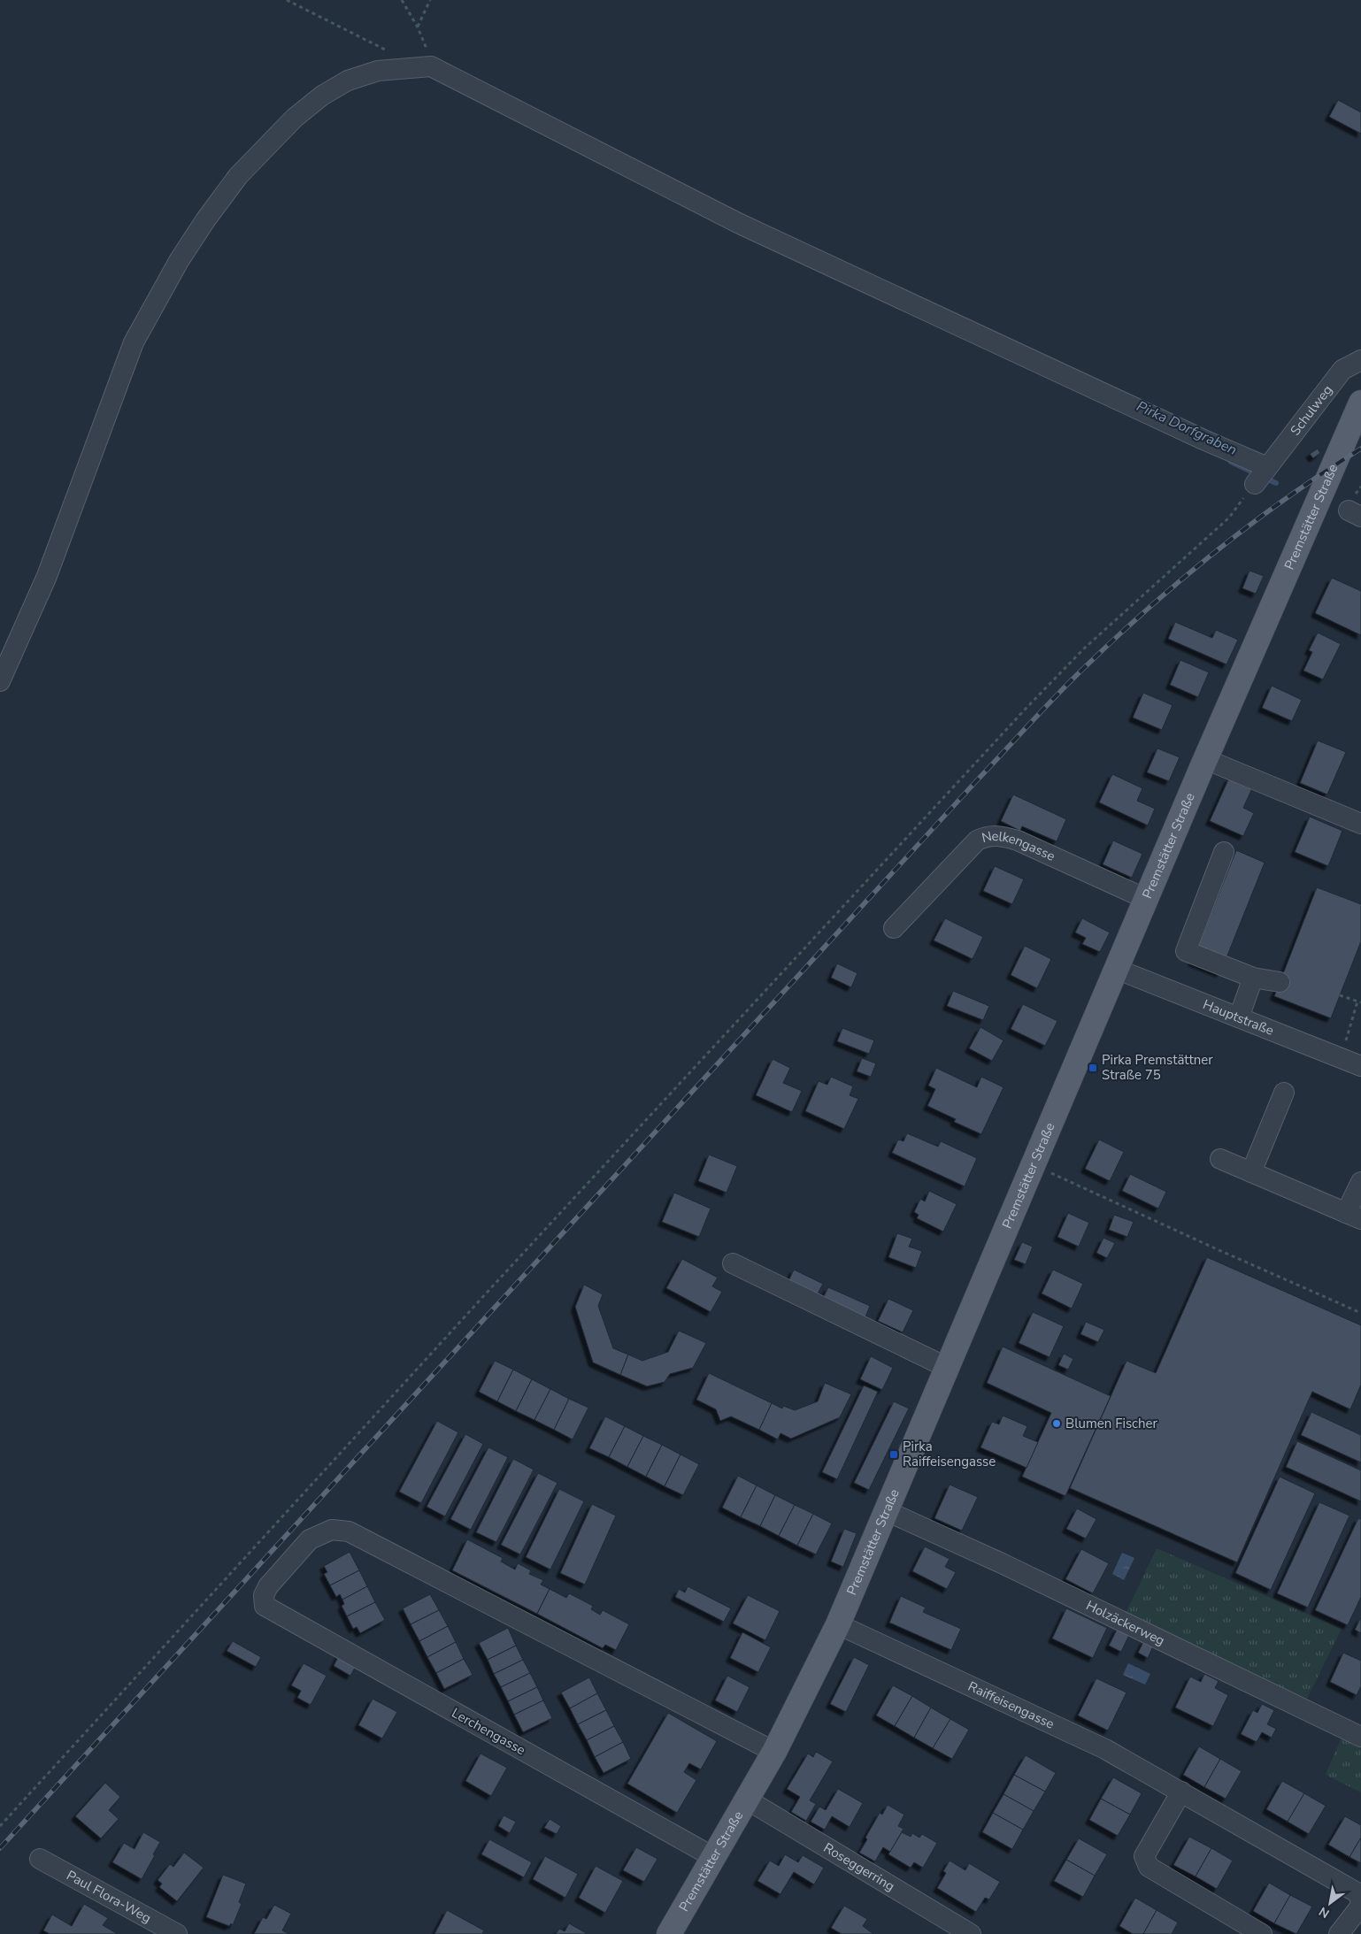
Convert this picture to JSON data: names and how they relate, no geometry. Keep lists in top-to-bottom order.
{
  "streets": {
    "main road": ["Premstätter Straße"],
    "street": [
      "Schulweg",
      "Nelkengasse",
      "Hauptstraße",
      "Holzäckerweg",
      "Raiffeisengasse",
      "Lerchengasse",
      "Roseggerring",
      "Paul Flora-Weg"
    ]
  },
  "crossings": [
    ["Premstätter Straße", "Nelkengasse"],
    ["Premstätter Straße", "Hauptstraße"],
    ["Premstätter Straße", "Holzäckerweg"],
    ["Premstätter Straße", "Raiffeisengasse"],
    ["Premstätter Straße", "Lerchengasse"],
    ["Premstätter Straße", "Roseggerring"]
  ],
  "water": ["Pirka Dorfgraben"],
  "places": {
    "transit": ["Pirka Premstättner Straße 75", "Pirka Raiffeisengasse"],
    "other": ["Blumen Fischer"]
  },
  "north": "bottom left"
}
